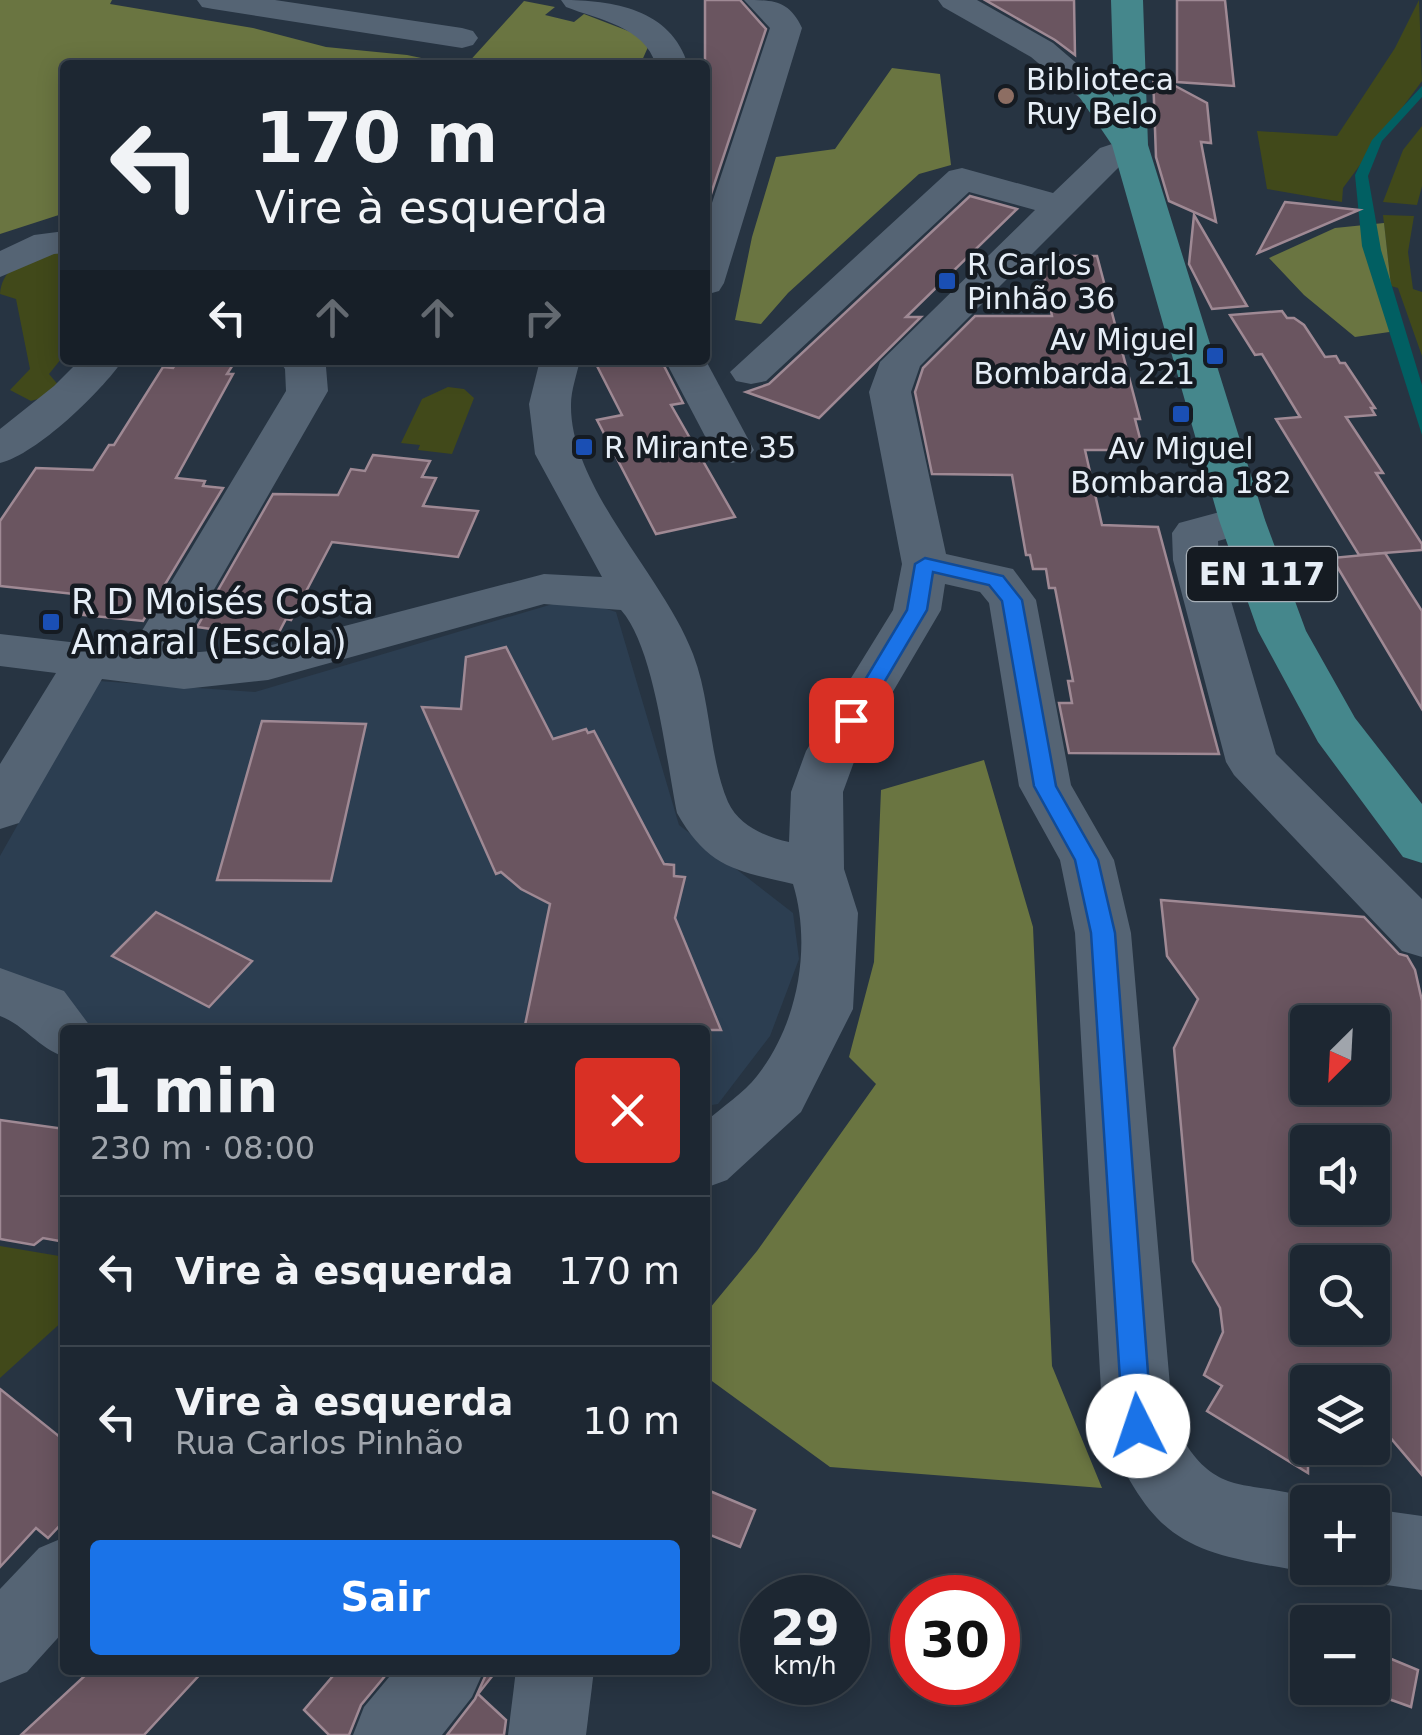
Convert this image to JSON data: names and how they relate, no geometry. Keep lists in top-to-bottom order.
{
  "streets": {
    "main road": ["EN 117"]
  },
  "places": {
    "other": ["Biblioteca Ruy Belo"],
    "transit": [
      "R Carlos Pinhão 36",
      "Av Miguel Bombarda 221",
      "Av Miguel Bombarda 182",
      "R Mirante 35",
      "R D Moisés Costa Amaral (Escola)"
    ]
  },
  "north": "bottom left",
  "page": {
    "turn": ["170 m", "Vire à esquerda"],
    "map_buttons": ["+", "−"],
    "heading": ["1 min", "230 m · 08:00"],
    "list": [
      {
        "name": "Vire à esquerda",
        "value": "170 m"
      },
      {
        "name": "Vire à esquerda",
        "note": "Rua Carlos Pinhão",
        "value": "10 m"
      }
    ],
    "buttons": "Sair",
    "speed": "29 km/h",
    "limit": "30"
  }
}
